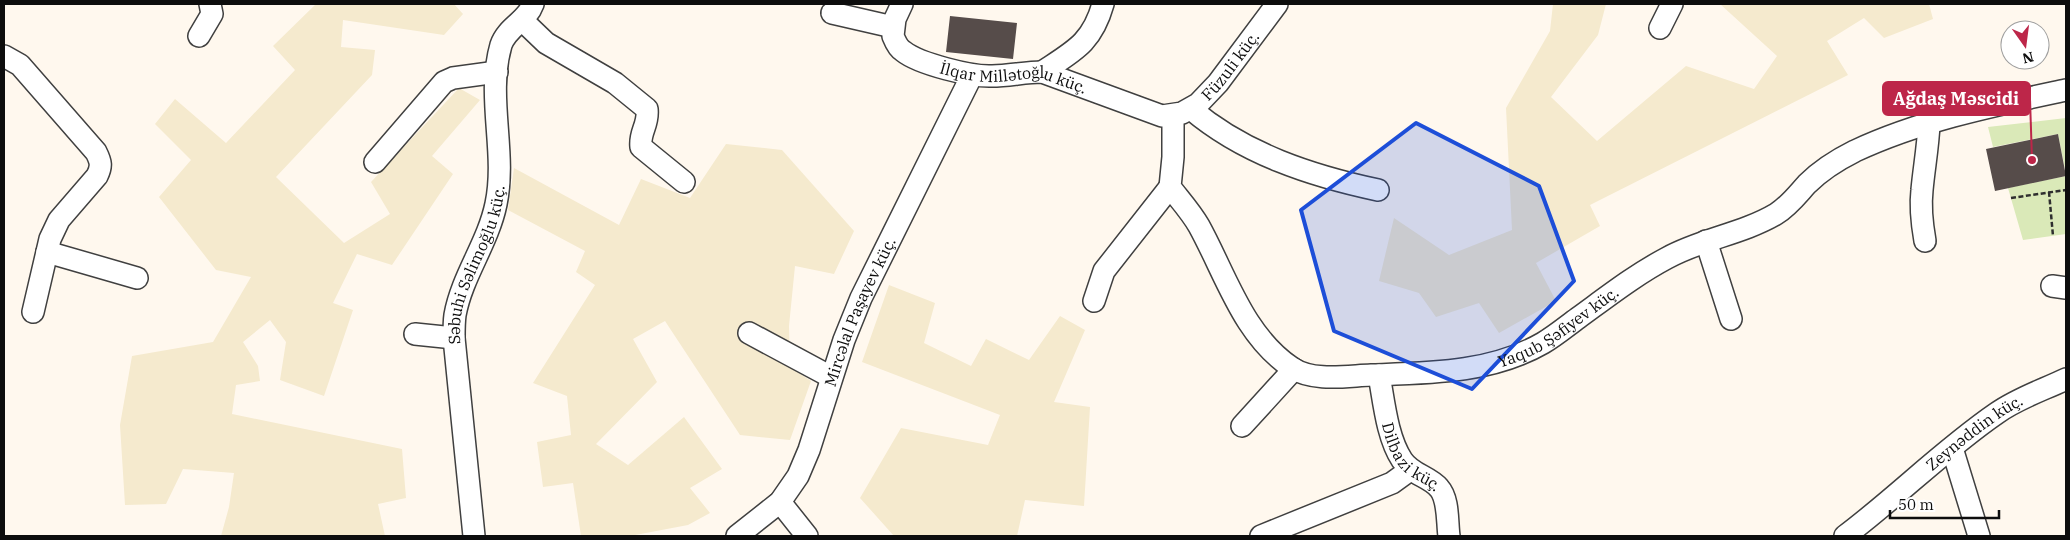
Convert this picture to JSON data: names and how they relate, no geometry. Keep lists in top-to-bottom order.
{
  "streets": {
    "street": [
      "Füzuli küç.",
      "İlqar Millətoğlu küç.",
      "Səbuhi Səlimoğlu küç.",
      "Mircəlal Paşayev küç.",
      "Yaqub Şəfiyev küç.",
      "Zeynəddin küç.",
      "Dilbazi küç."
    ]
  },
  "crossings": [
    ["Füzuli küç.", "İlqar Millətoğlu küç."],
    ["İlqar Millətoğlu küç.", "Mircəlal Paşayev küç."],
    ["Yaqub Şəfiyev küç.", "Dilbazi küç."]
  ],
  "places": ["Ağdaş Məscidi"],
  "scale_bar": "50 m",
  "north": "bottom"
}
